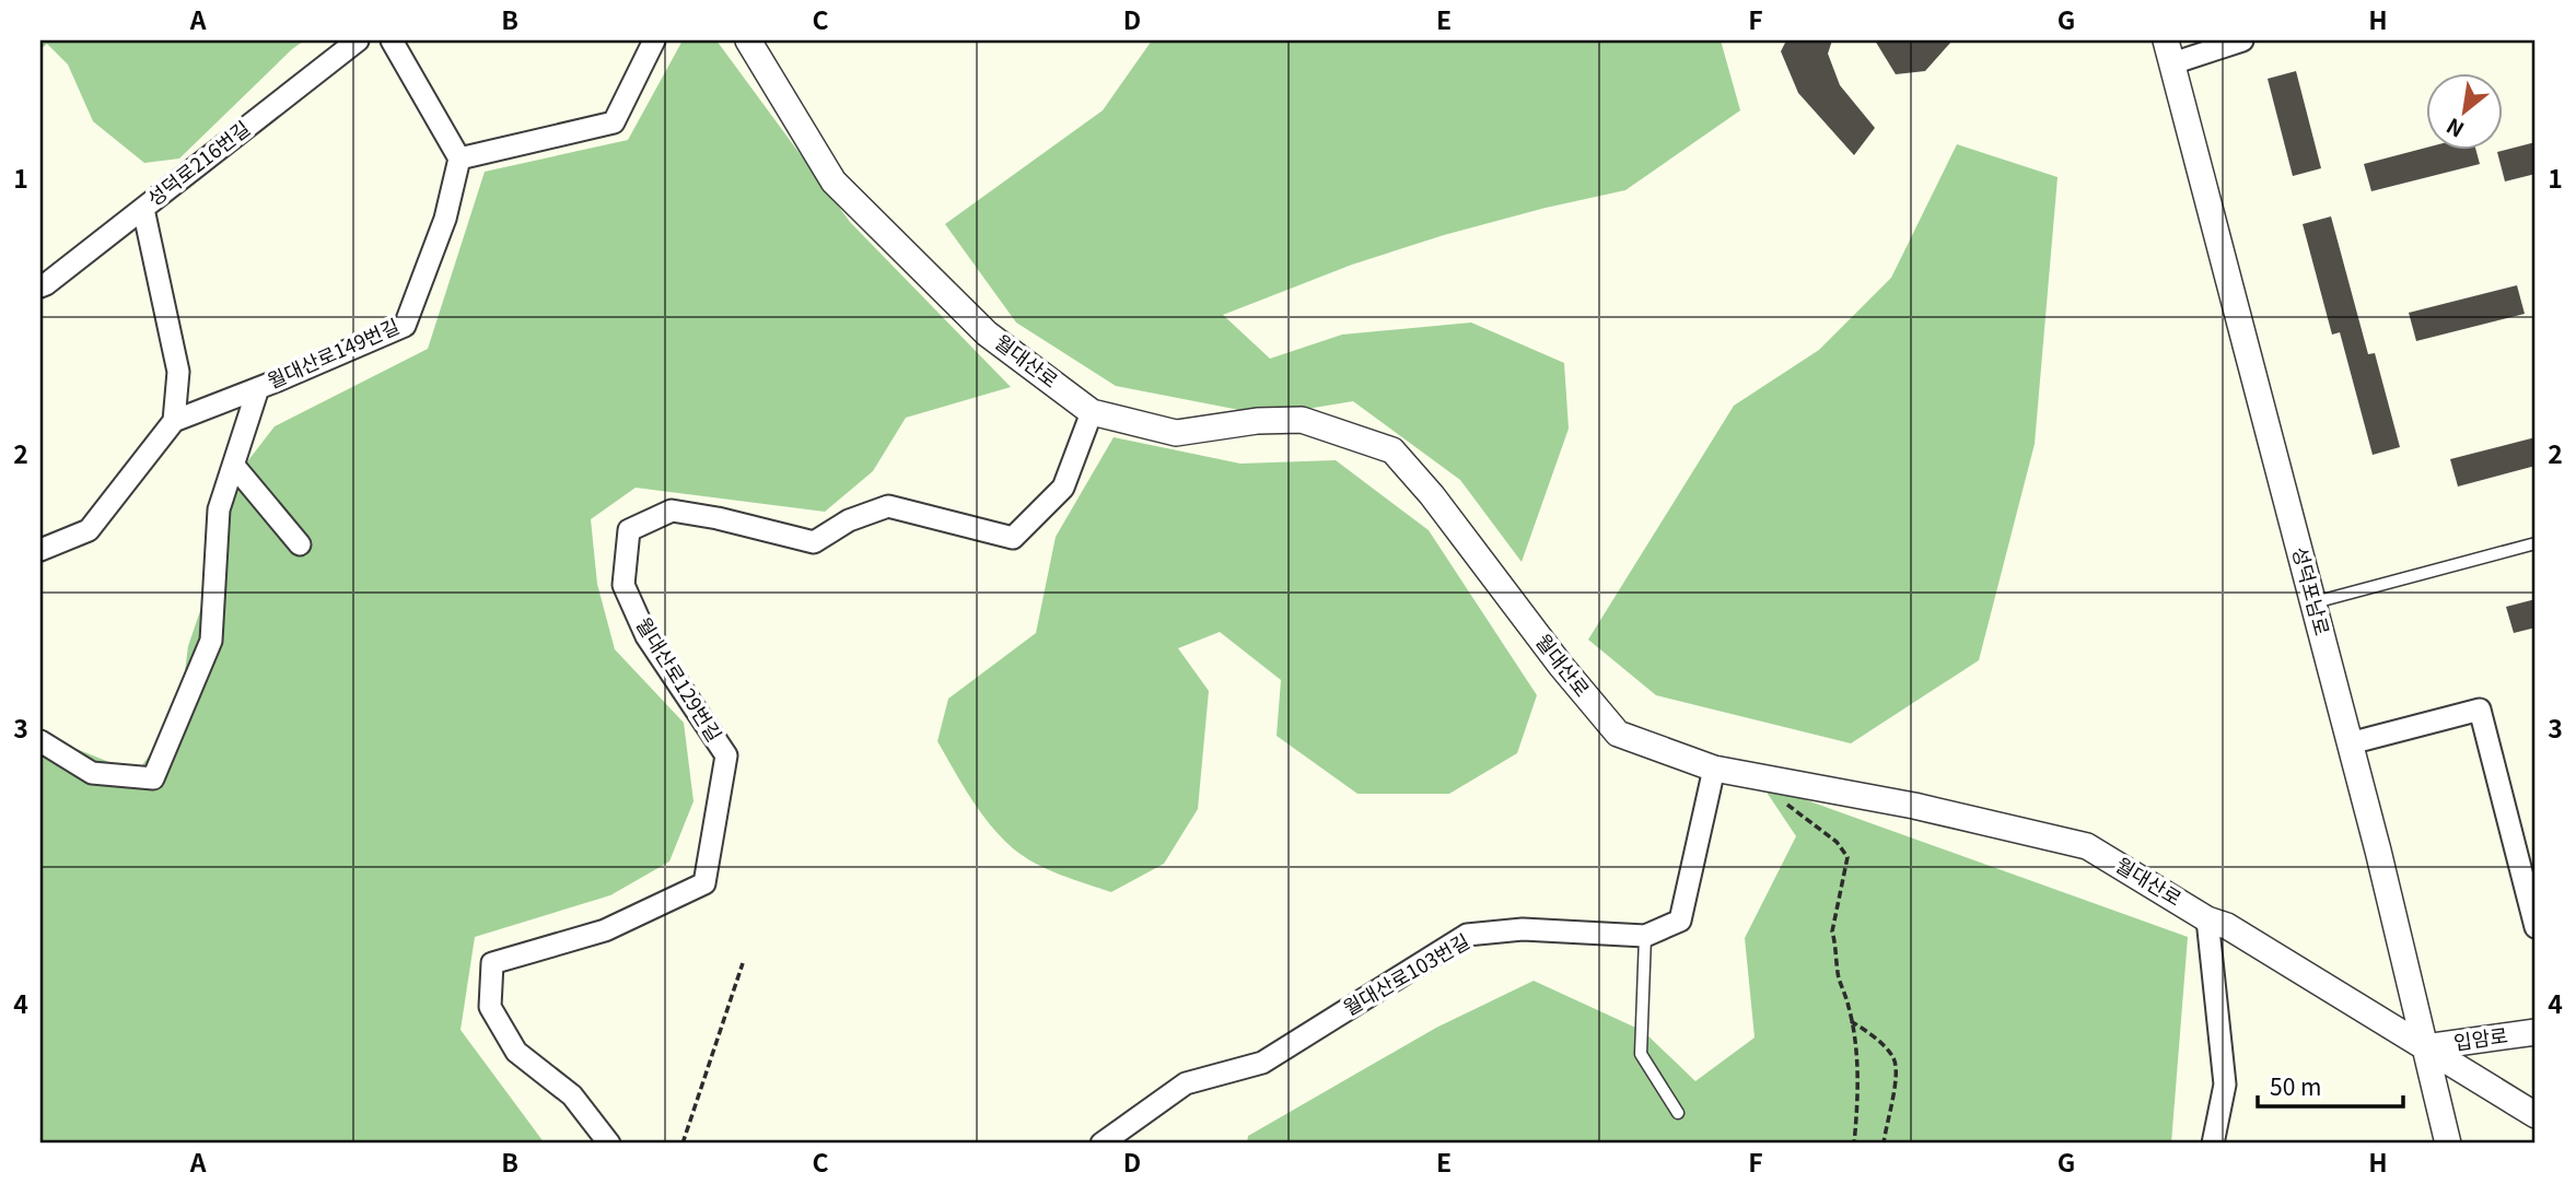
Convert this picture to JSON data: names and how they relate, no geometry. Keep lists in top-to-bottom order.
{
  "streets": {
    "street": [
      "성덕로216번길",
      "월대산로149번길",
      "월대산로",
      "성덕포남로",
      "월대산로129번길",
      "월대산로103번길",
      "입암로"
    ]
  },
  "crossings": [
    ["월대산로", "성덕포남로"],
    ["월대산로", "월대산로129번길"],
    ["월대산로", "월대산로103번길"],
    ["월대산로", "입암로"],
    ["성덕포남로", "입암로"]
  ],
  "scale_bar": "50 m",
  "north": "bottom left",
  "grid": {
    "columns": [
      "A",
      "B",
      "C",
      "D",
      "E",
      "F",
      "G",
      "H"
    ],
    "rows": [
      "1",
      "2",
      "3",
      "4"
    ]
  }
}
